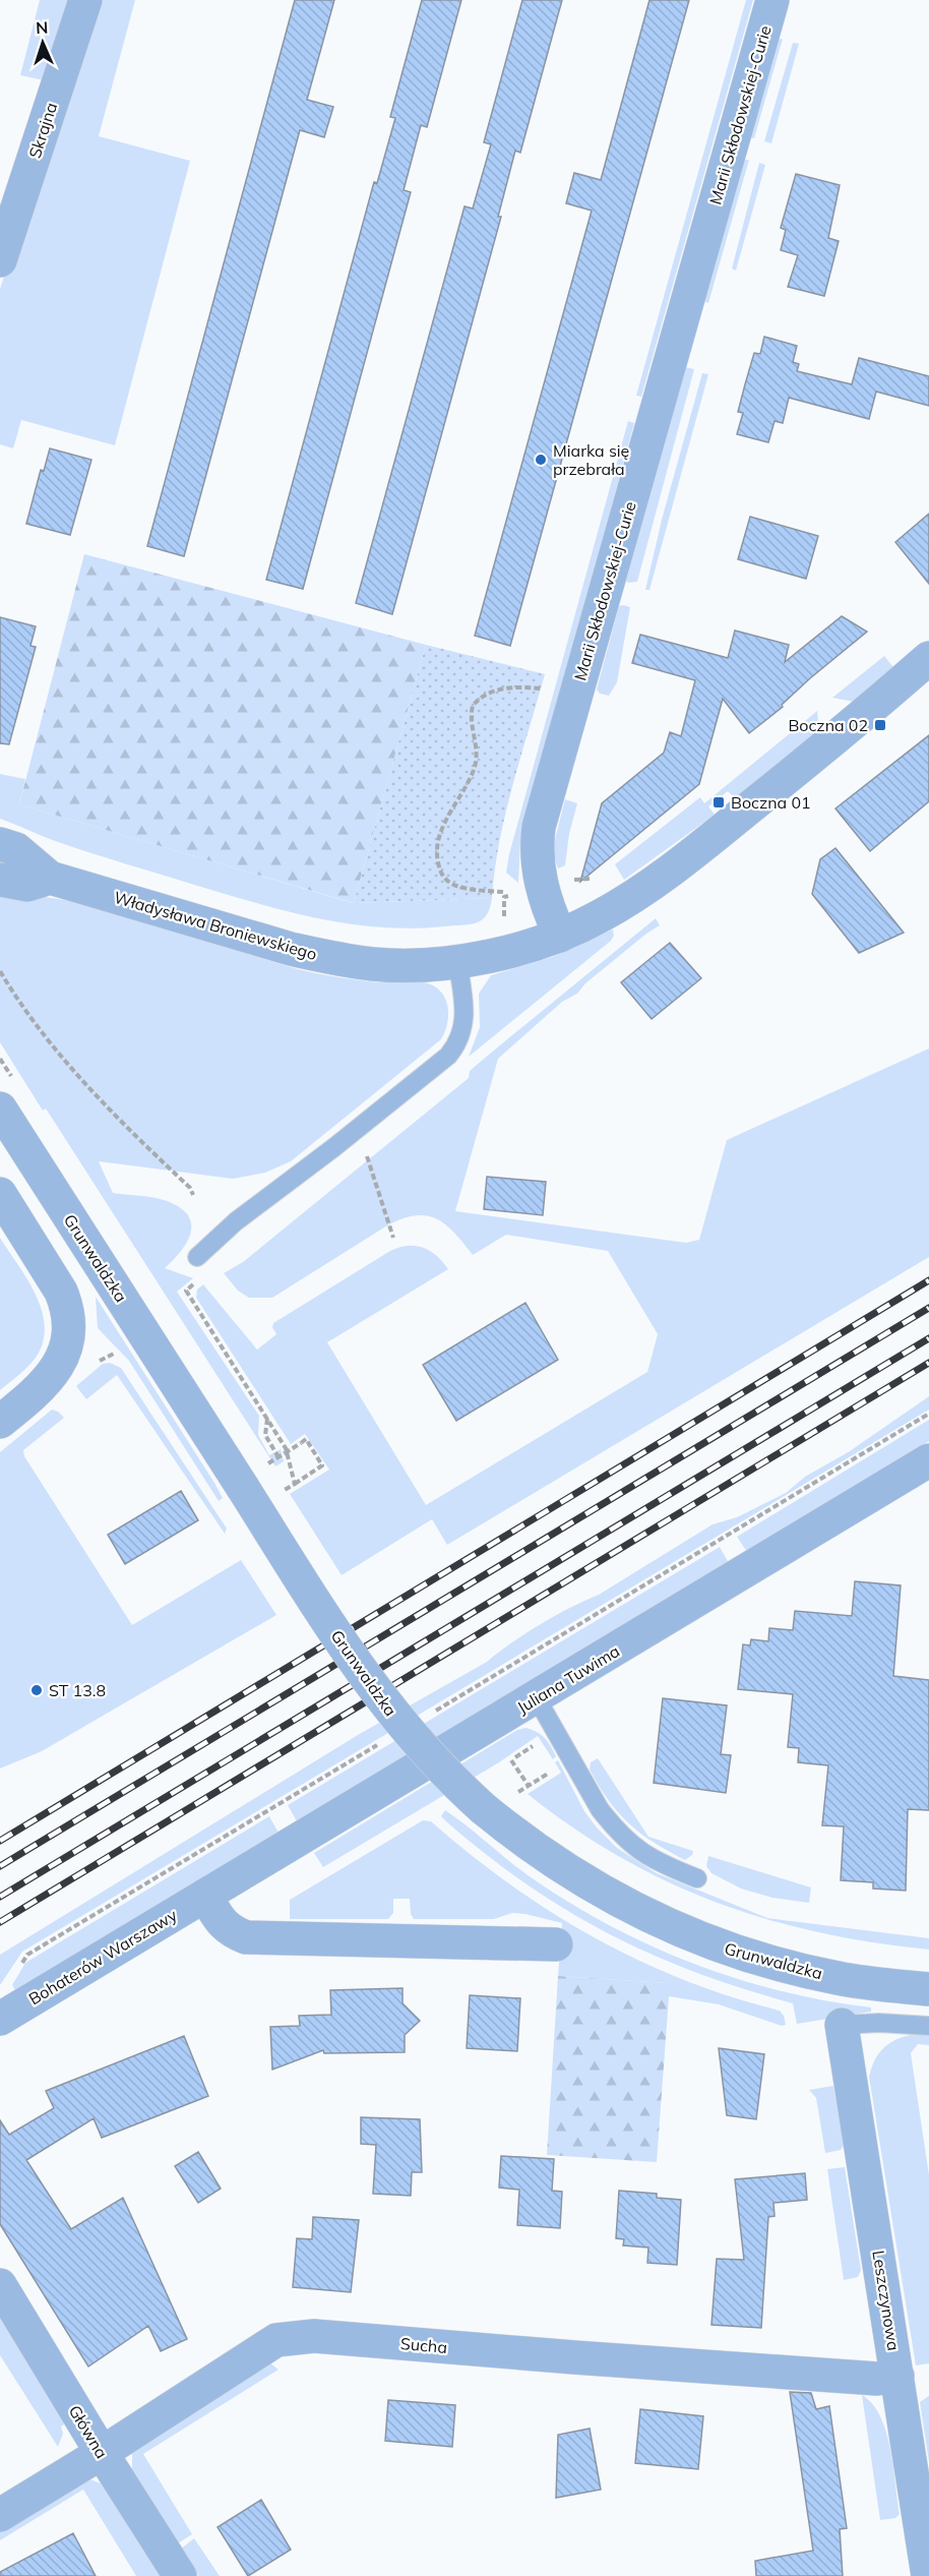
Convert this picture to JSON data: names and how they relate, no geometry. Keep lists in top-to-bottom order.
{
  "streets": {
    "street": [
      "Marii Skłodowskiej-Curie",
      "Skrajna",
      "Władysława Broniewskiego",
      "Grunwaldzka",
      "Juliana Tuwima",
      "Bohaterów Warszawy",
      "Leszczynowa",
      "Sucha",
      "Główna"
    ]
  },
  "crossings": [
    ["Marii Skłodowskiej-Curie", "Władysława Broniewskiego"],
    ["Juliana Tuwima", "Bohaterów Warszawy"],
    ["Leszczynowa", "Sucha"],
    ["Sucha", "Główna"]
  ],
  "places": {
    "other": ["Miarka się przebrała", "ST 13.8"],
    "transit": ["Boczna 02", "Boczna 01"]
  },
  "north": "top"
}
